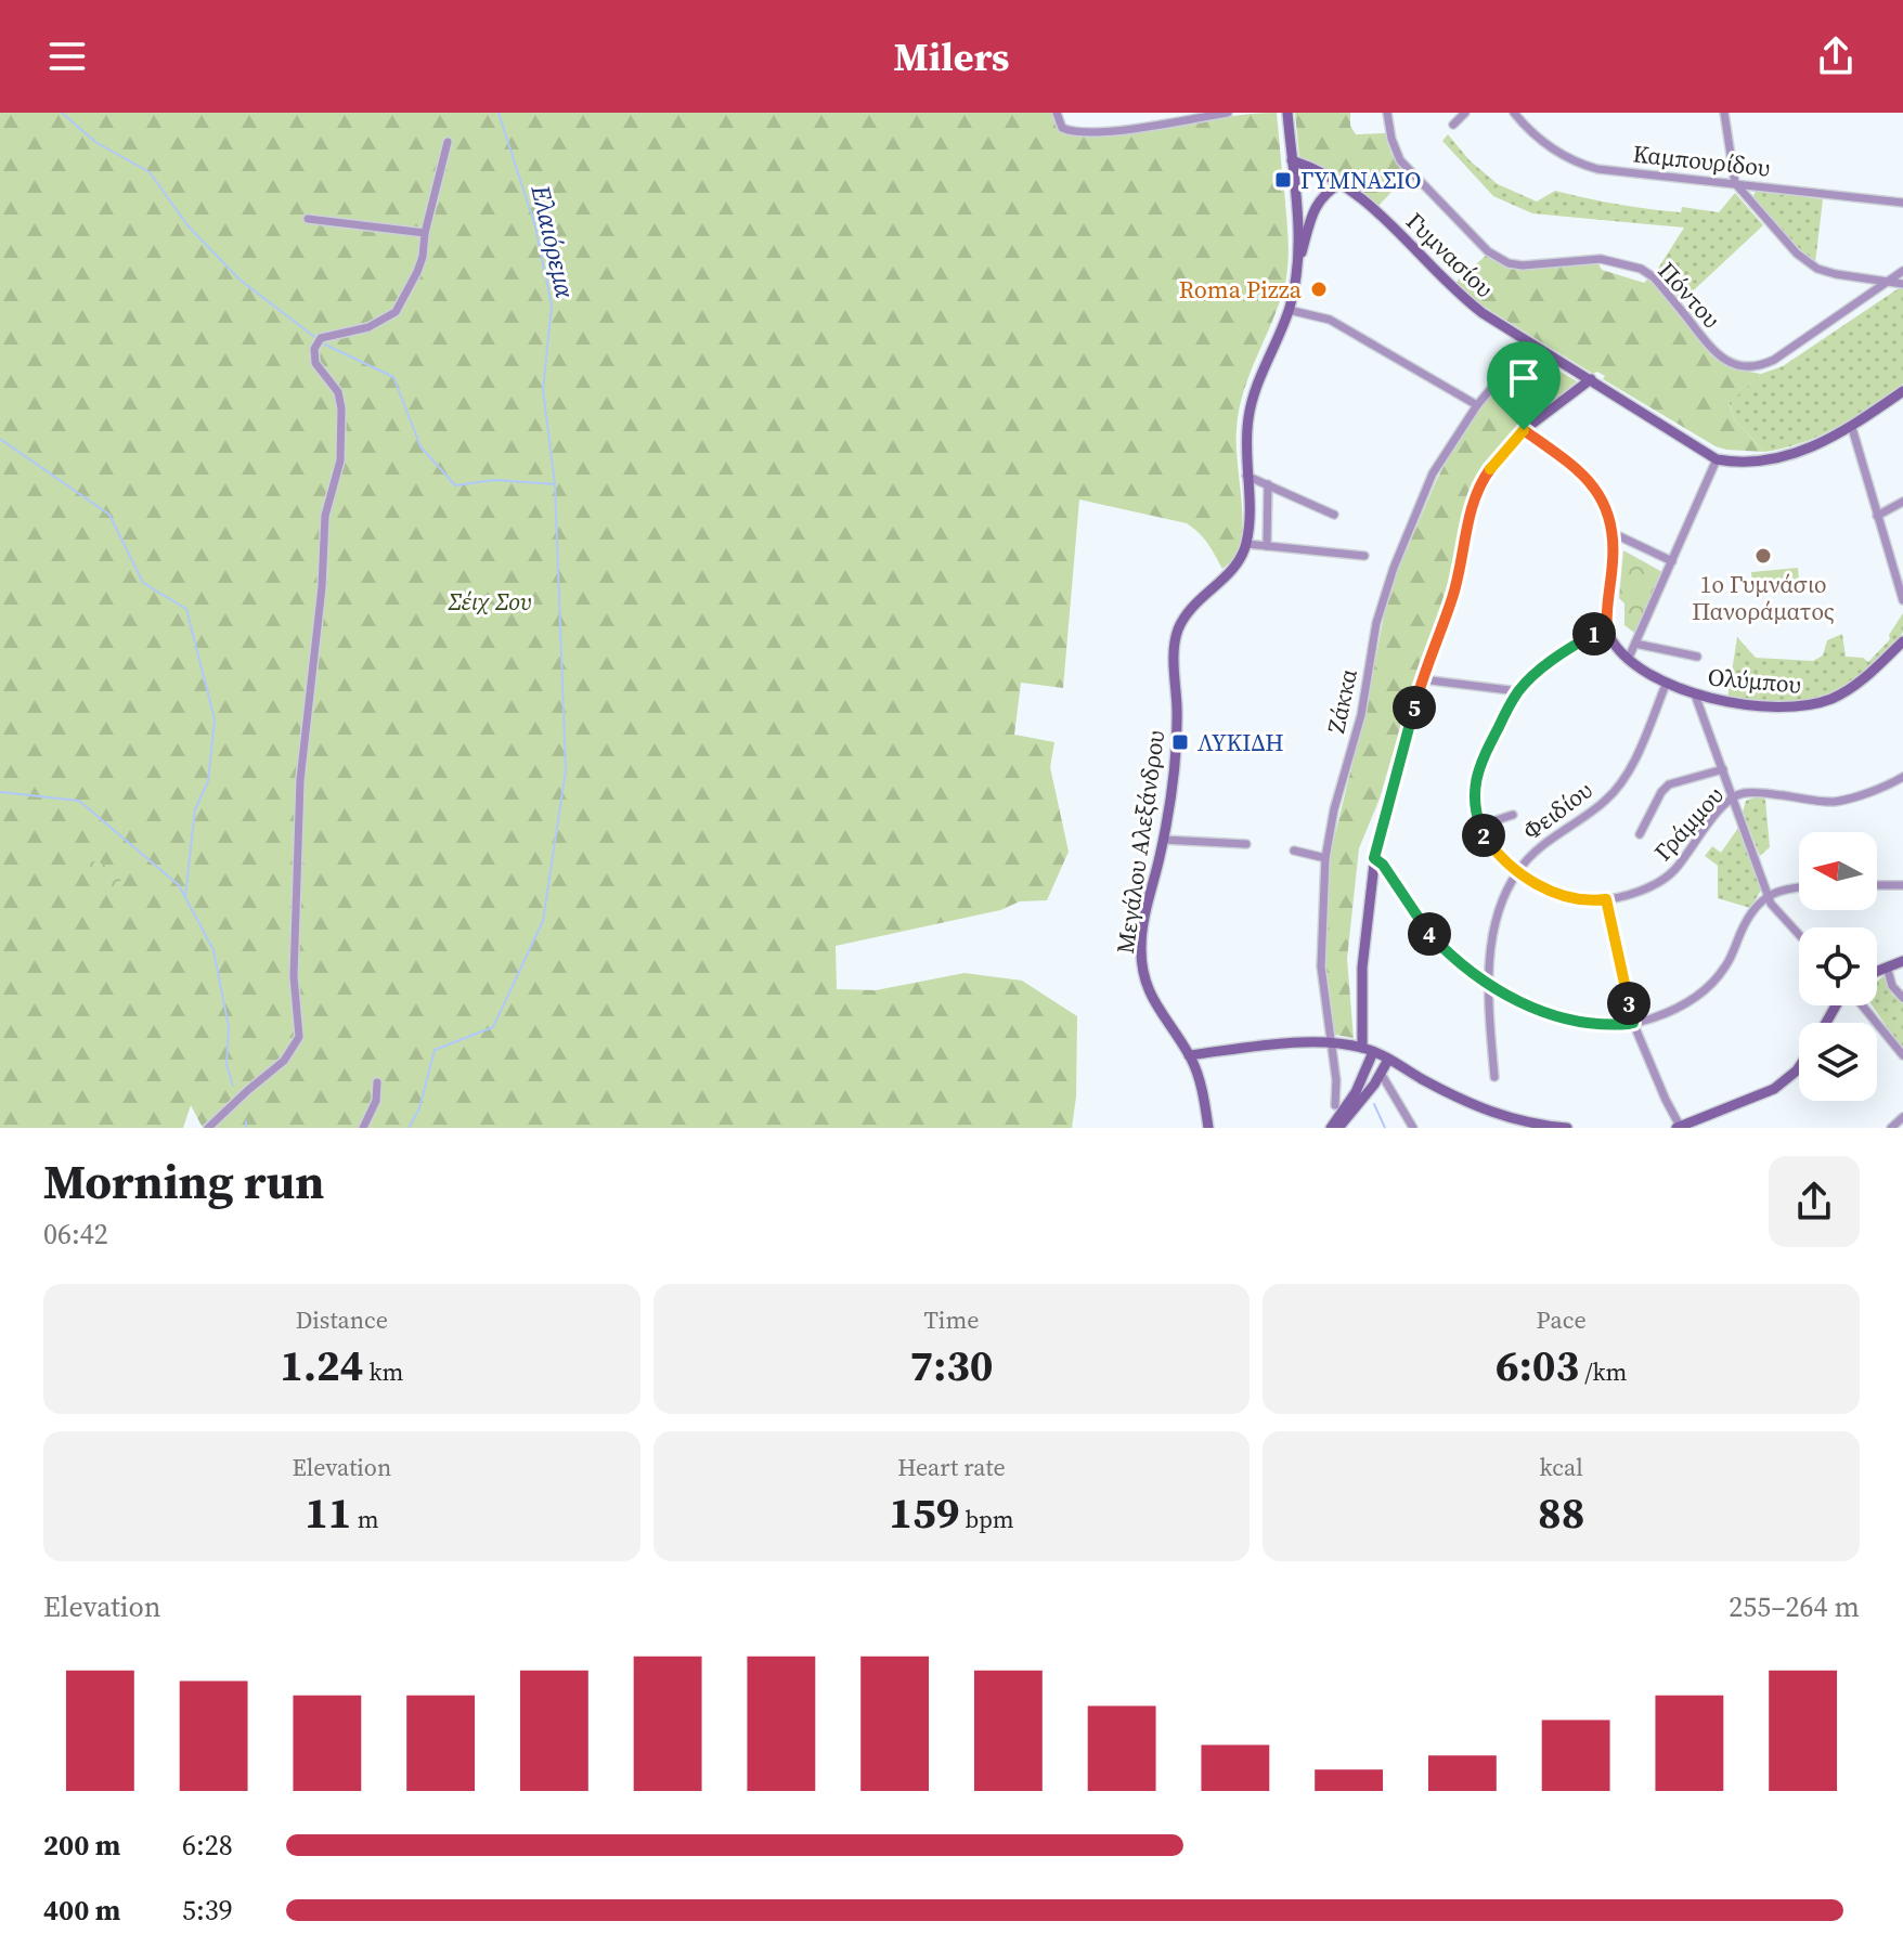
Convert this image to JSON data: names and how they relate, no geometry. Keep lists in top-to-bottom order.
{
  "streets": {
    "street": [
      "Καμπουρίδου",
      "Γυμνασίου",
      "Πόντου",
      "Ολύμπου",
      "Ζάκκα",
      "Φειδίου",
      "Γράμμου",
      "Μεγάλου Αλεξάνδρου"
    ]
  },
  "crossings": [
    ["Γυμνασίου", "Ζάκκα"],
    ["Ολύμπου", "Φειδίου"],
    ["Φειδίου", "Γράμμου"]
  ],
  "water": ["Ελαιόρεμα"],
  "parks": ["Σέιχ Σου"],
  "places": {
    "transit": ["ΓΥΜΝΑΣΙΟ", "ΛΥΚΙΔΗ"],
    "other": ["Roma Pizza", "1ο Γυμνάσιο Πανοράματος"]
  },
  "north": "left",
  "page": {
    "header": "Milers",
    "pins": [
      "1",
      "5",
      "2",
      "4",
      "3"
    ],
    "heading": ["Morning run", "06:42"],
    "stats": [
      ["Distance", "1.24 km"],
      ["Time", "7:30"],
      ["Pace", "6:03 /km"],
      ["Elevation", "11 m"],
      ["Heart rate", "159 bpm"],
      ["kcal", "88"]
    ],
    "chart": ["Elevation", "255–264 m"],
    "list": [
      {
        "name": "200 m",
        "note": "6:28"
      },
      {
        "name": "400 m",
        "note": "5:39"
      }
    ]
  }
}
